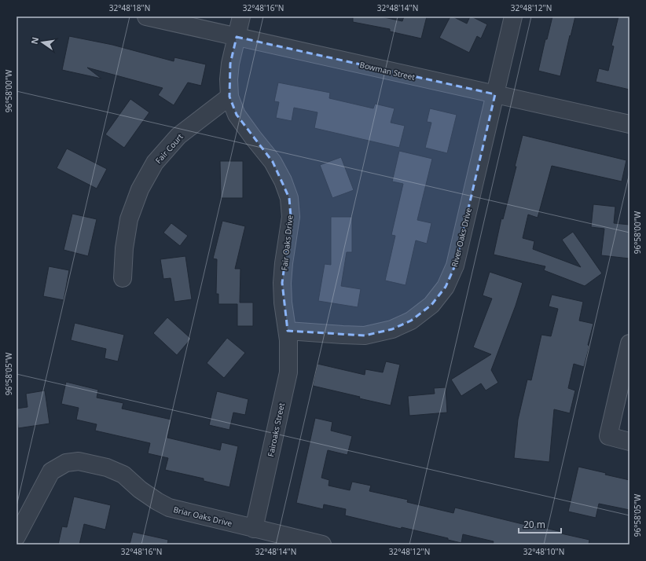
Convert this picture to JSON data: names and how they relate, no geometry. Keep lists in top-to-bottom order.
{
  "streets": {
    "street": [
      "Bowman Street",
      "Fair Court",
      "River Oaks Drive",
      "Fair Oaks Drive",
      "Fairoaks Street",
      "Briar Oaks Drive"
    ]
  },
  "crossings": [
    ["Bowman Street", "River Oaks Drive"],
    ["Fair Court", "Fair Oaks Drive"],
    ["River Oaks Drive", "Fair Oaks Drive"],
    ["River Oaks Drive", "Fairoaks Street"],
    ["Fair Oaks Drive", "Fairoaks Street"],
    ["Fairoaks Street", "Briar Oaks Drive"]
  ],
  "scale_bar": "20 m",
  "north": "left",
  "coordinates": [
    "32°48'18\"N",
    "32°48'16\"N",
    "32°48'14\"N",
    "32°48'12\"N",
    "96°58'00\"W",
    "96°58'05\"W",
    "32°48'10\"N"
  ]
}
